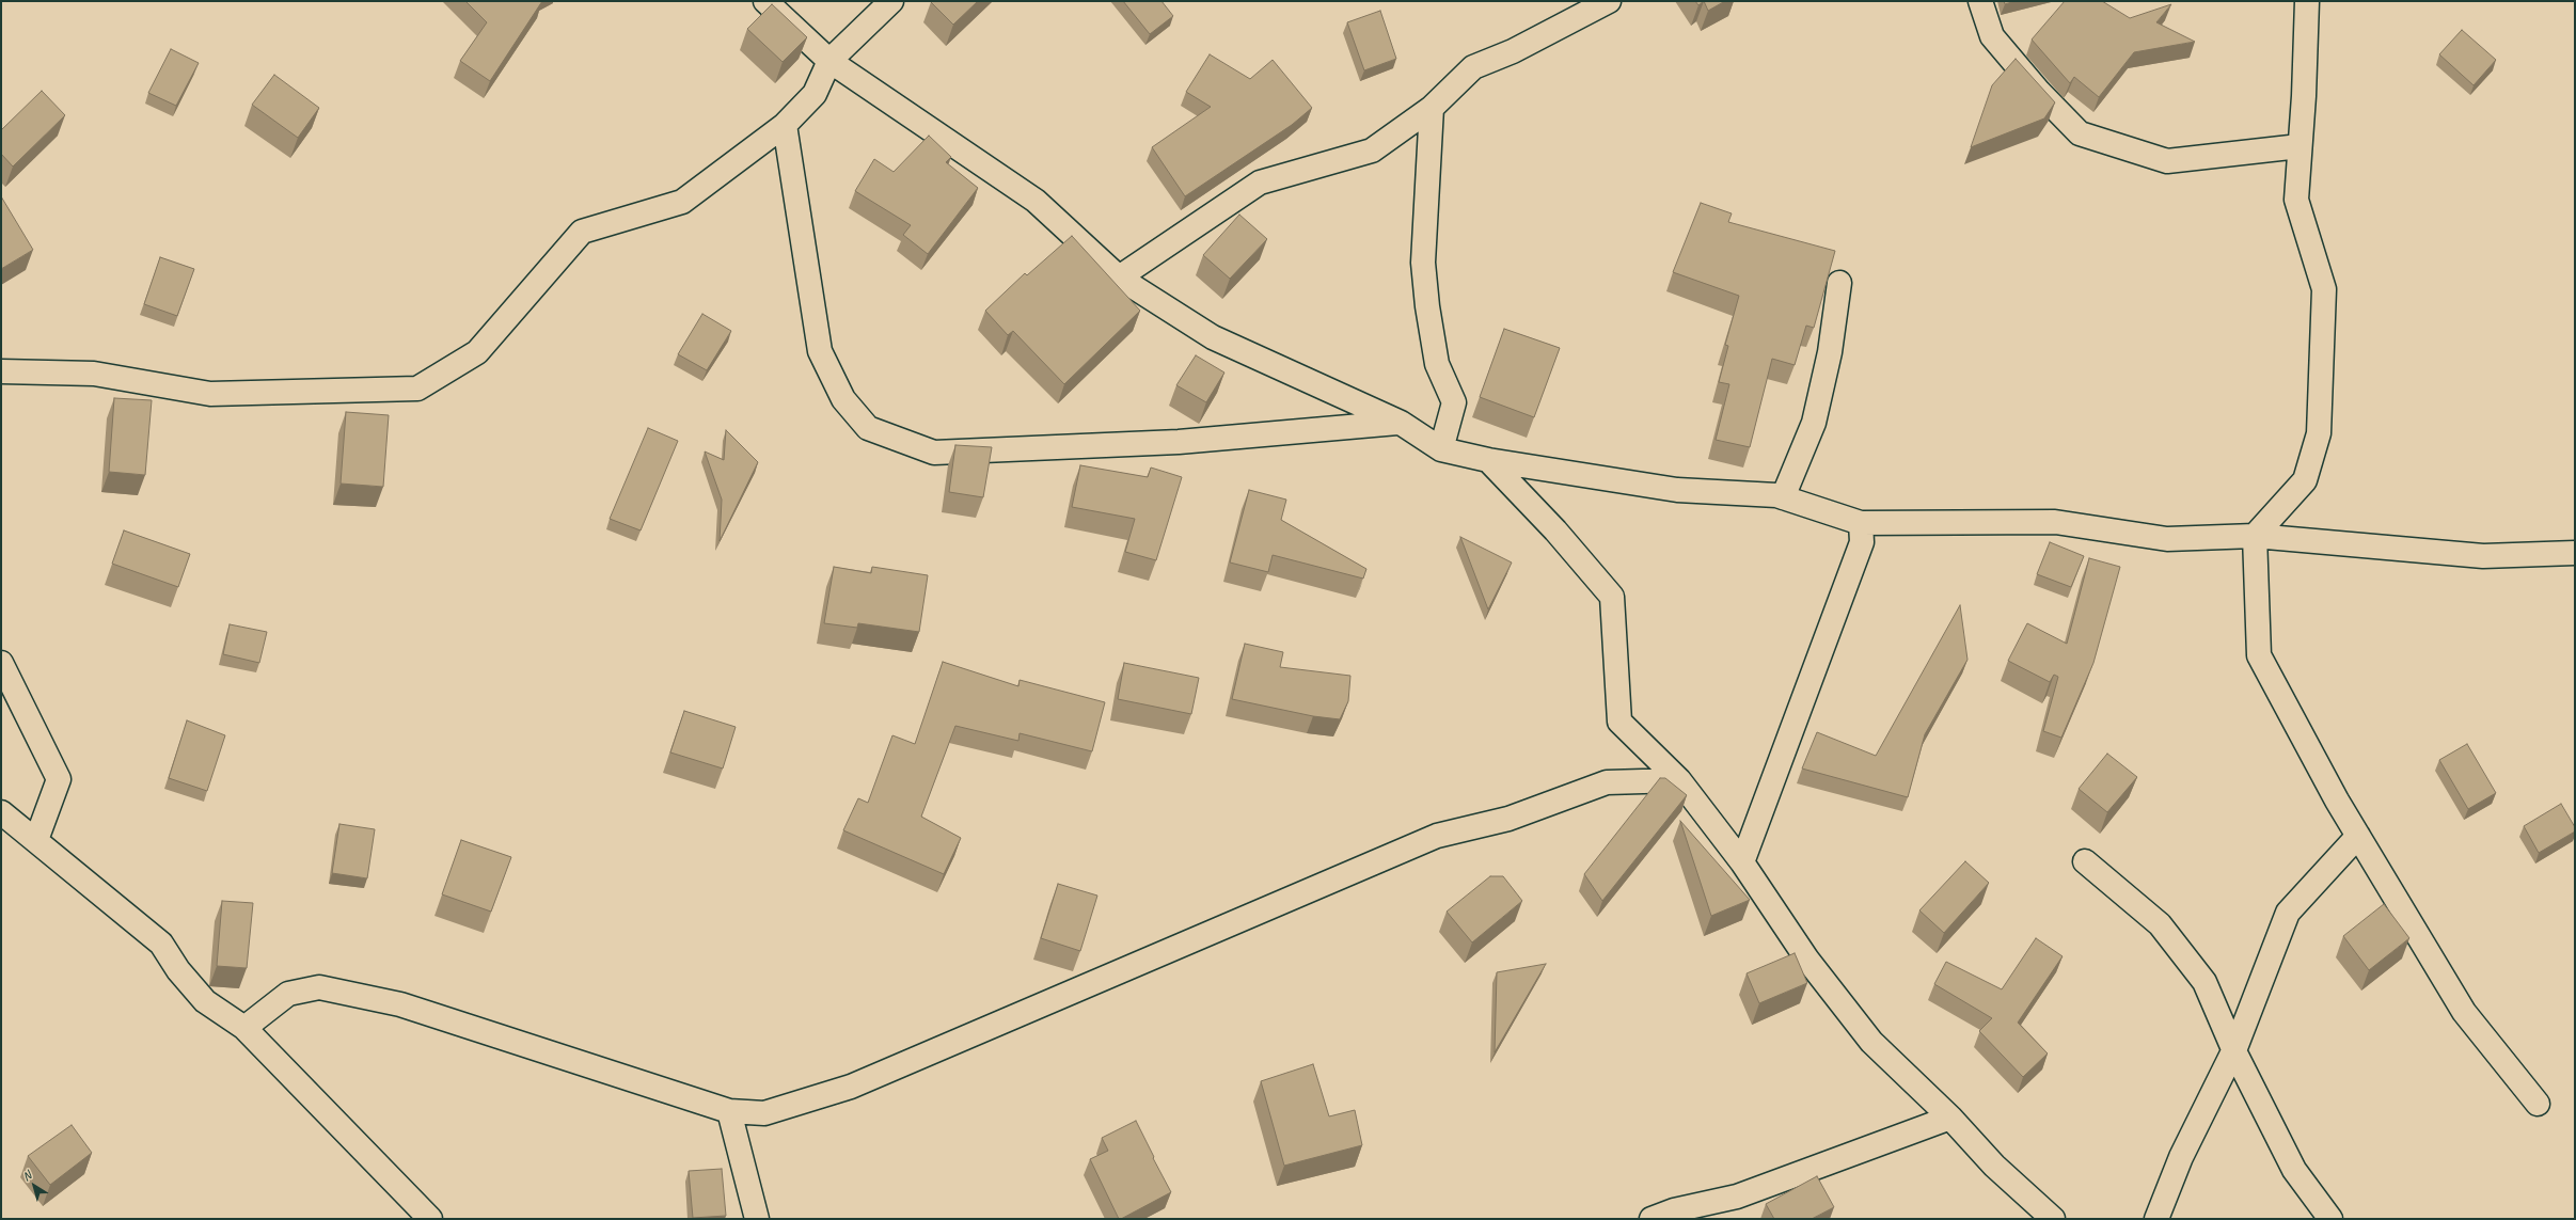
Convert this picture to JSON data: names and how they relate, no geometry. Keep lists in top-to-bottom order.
{
  "north": "top left"
}
